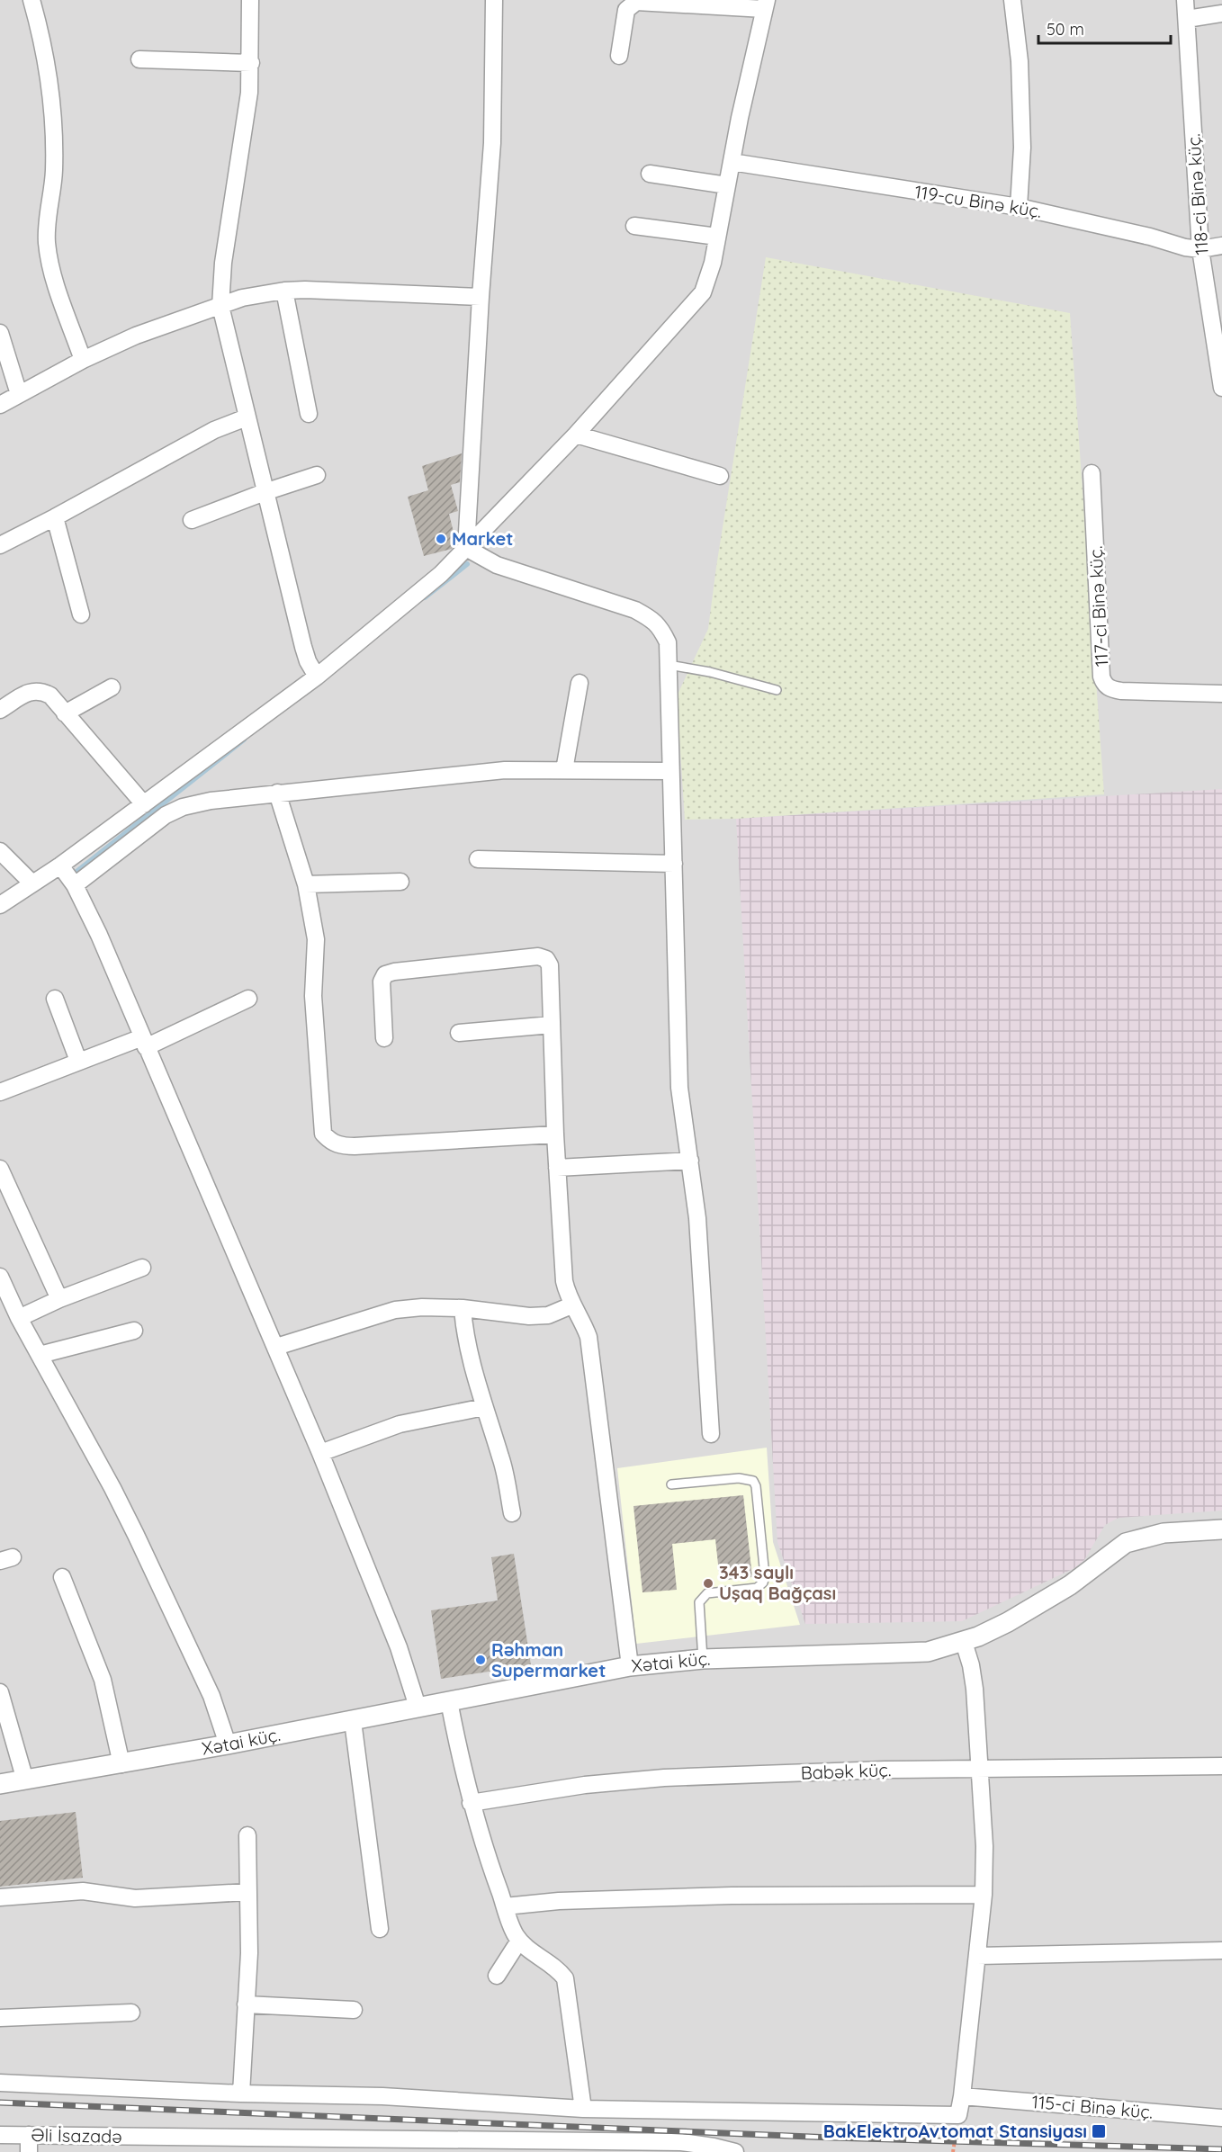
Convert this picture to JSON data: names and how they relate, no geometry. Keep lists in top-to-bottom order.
{
  "streets": {
    "street": [
      "118-ci Binə küç.",
      "119-cu Binə küç.",
      "117-ci Binə küç.",
      "Xətai küç.",
      "Babək küç.",
      "115-ci Binə küç.",
      "Əli İsazadə"
    ]
  },
  "crossings": [
    ["118-ci Binə küç.", "119-cu Binə küç."]
  ],
  "places": {
    "other": ["Market", "343 saylı Uşaq Bağçası", "Rəhman Supermarket"],
    "transit": ["BakElektroAvtomat Stansiyası"]
  },
  "scale_bar": "50 m"
}
